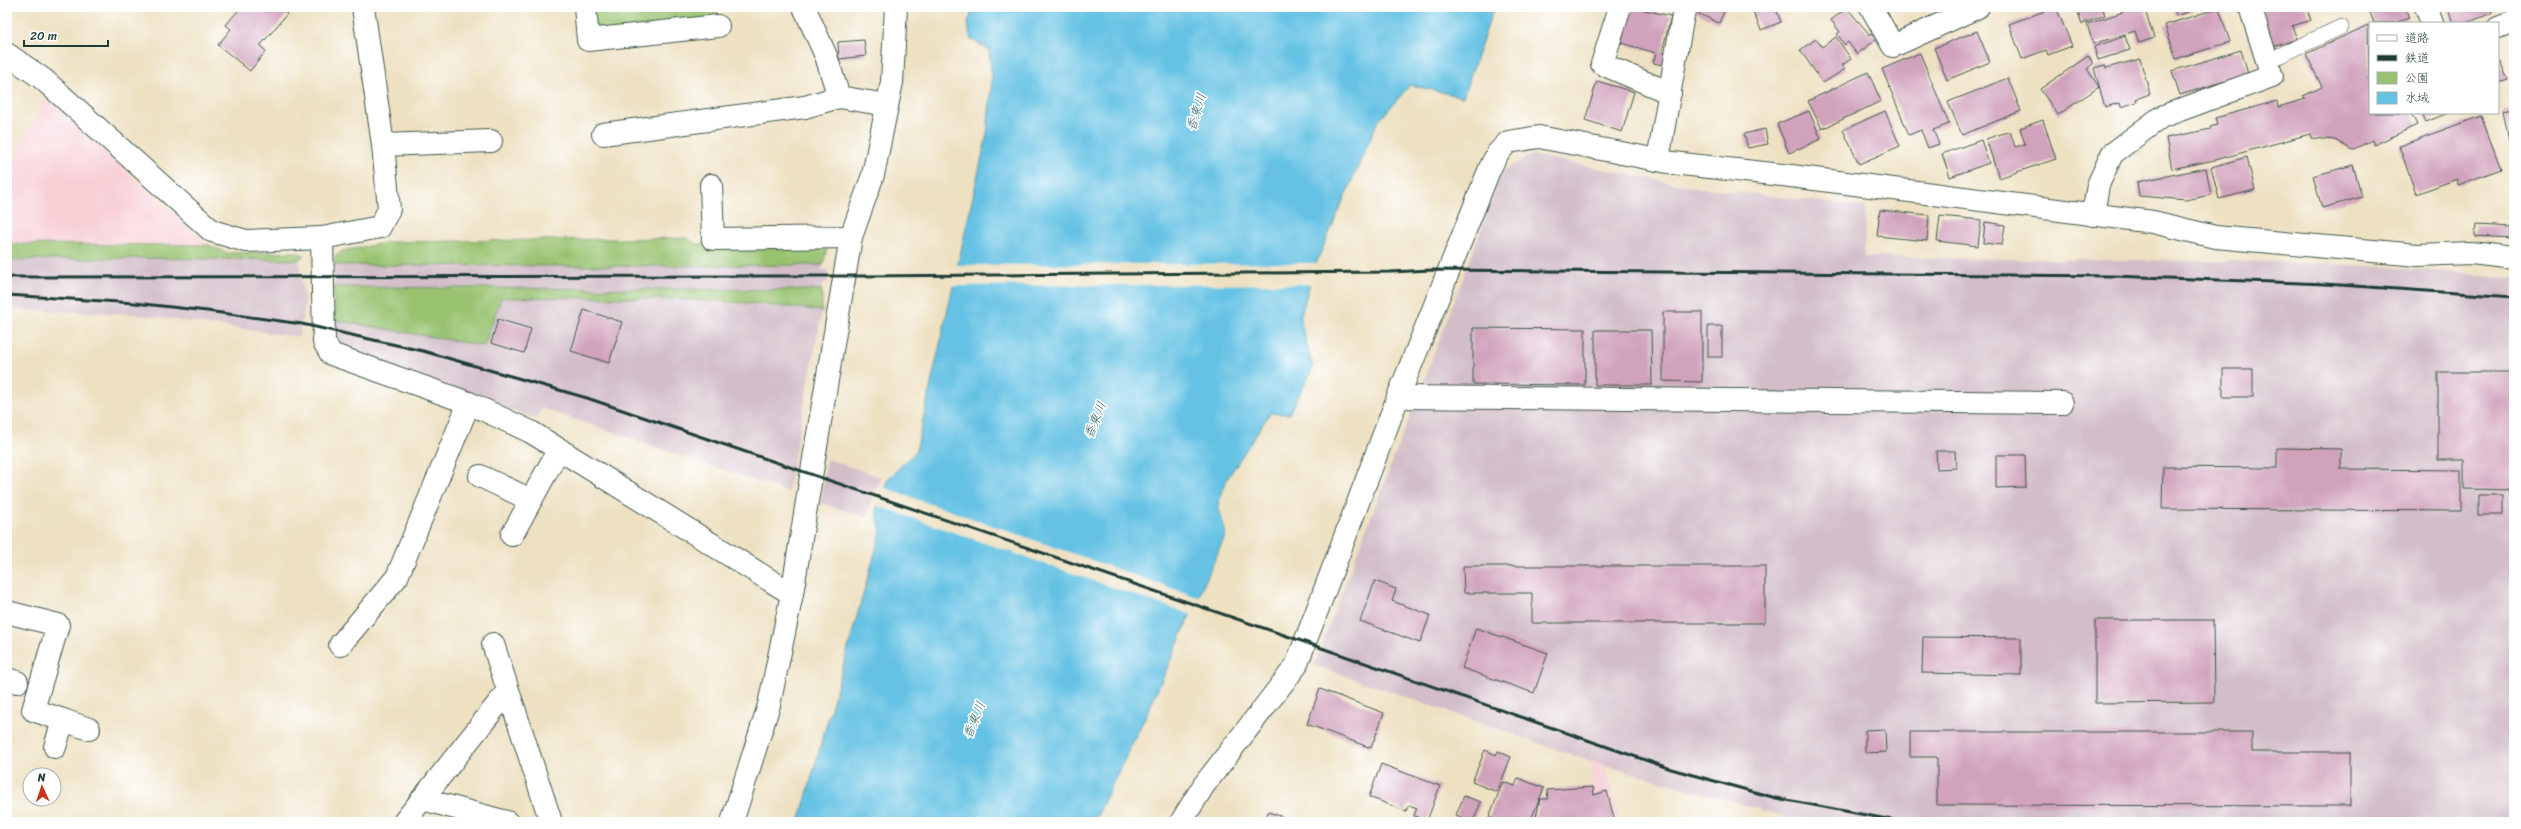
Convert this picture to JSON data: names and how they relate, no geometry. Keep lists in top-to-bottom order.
{
  "water": ["香東川"],
  "legend": [
    "道路",
    "鉄道",
    "公園",
    "水域"
  ],
  "scale_bar": "20 m",
  "north": "top"
}
